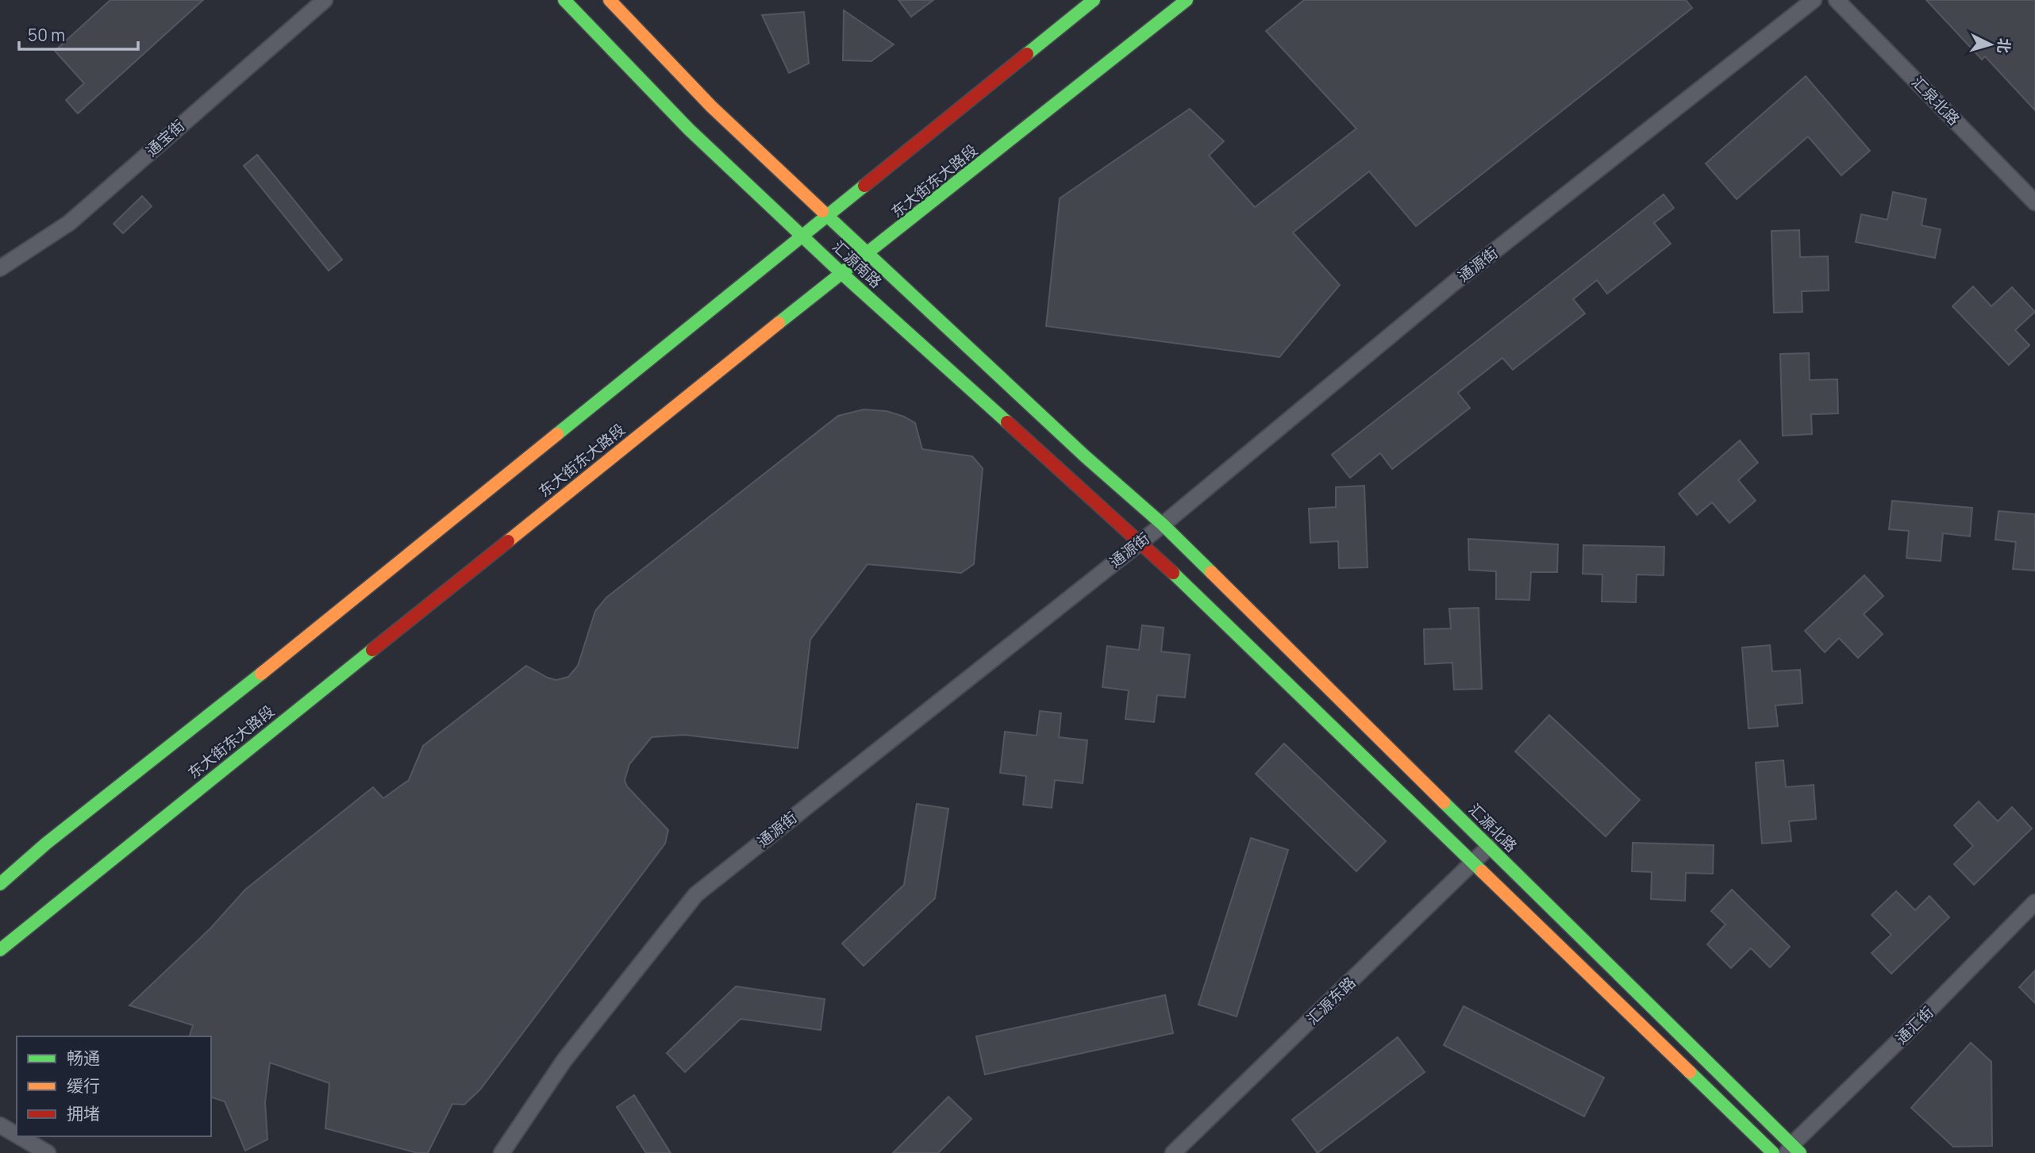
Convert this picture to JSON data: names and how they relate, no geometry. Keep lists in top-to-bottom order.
{
  "streets": {
    "street": [
      "汇泉北路",
      "通宝街",
      "东大街东大路段",
      "汇源南路",
      "通源街",
      "汇源北路",
      "汇源东路",
      "通汇街"
    ]
  },
  "crossings": [
    ["东大街东大路段", "汇源南路"],
    ["汇源南路", "通源街"],
    ["汇源南路", "汇源北路"],
    ["通源街", "汇源北路"],
    ["汇源北路", "汇源东路"],
    ["汇源北路", "通汇街"]
  ],
  "legend": ["畅通", "缓行", "拥堵"],
  "scale_bar": "50 m",
  "north": "right"
}
